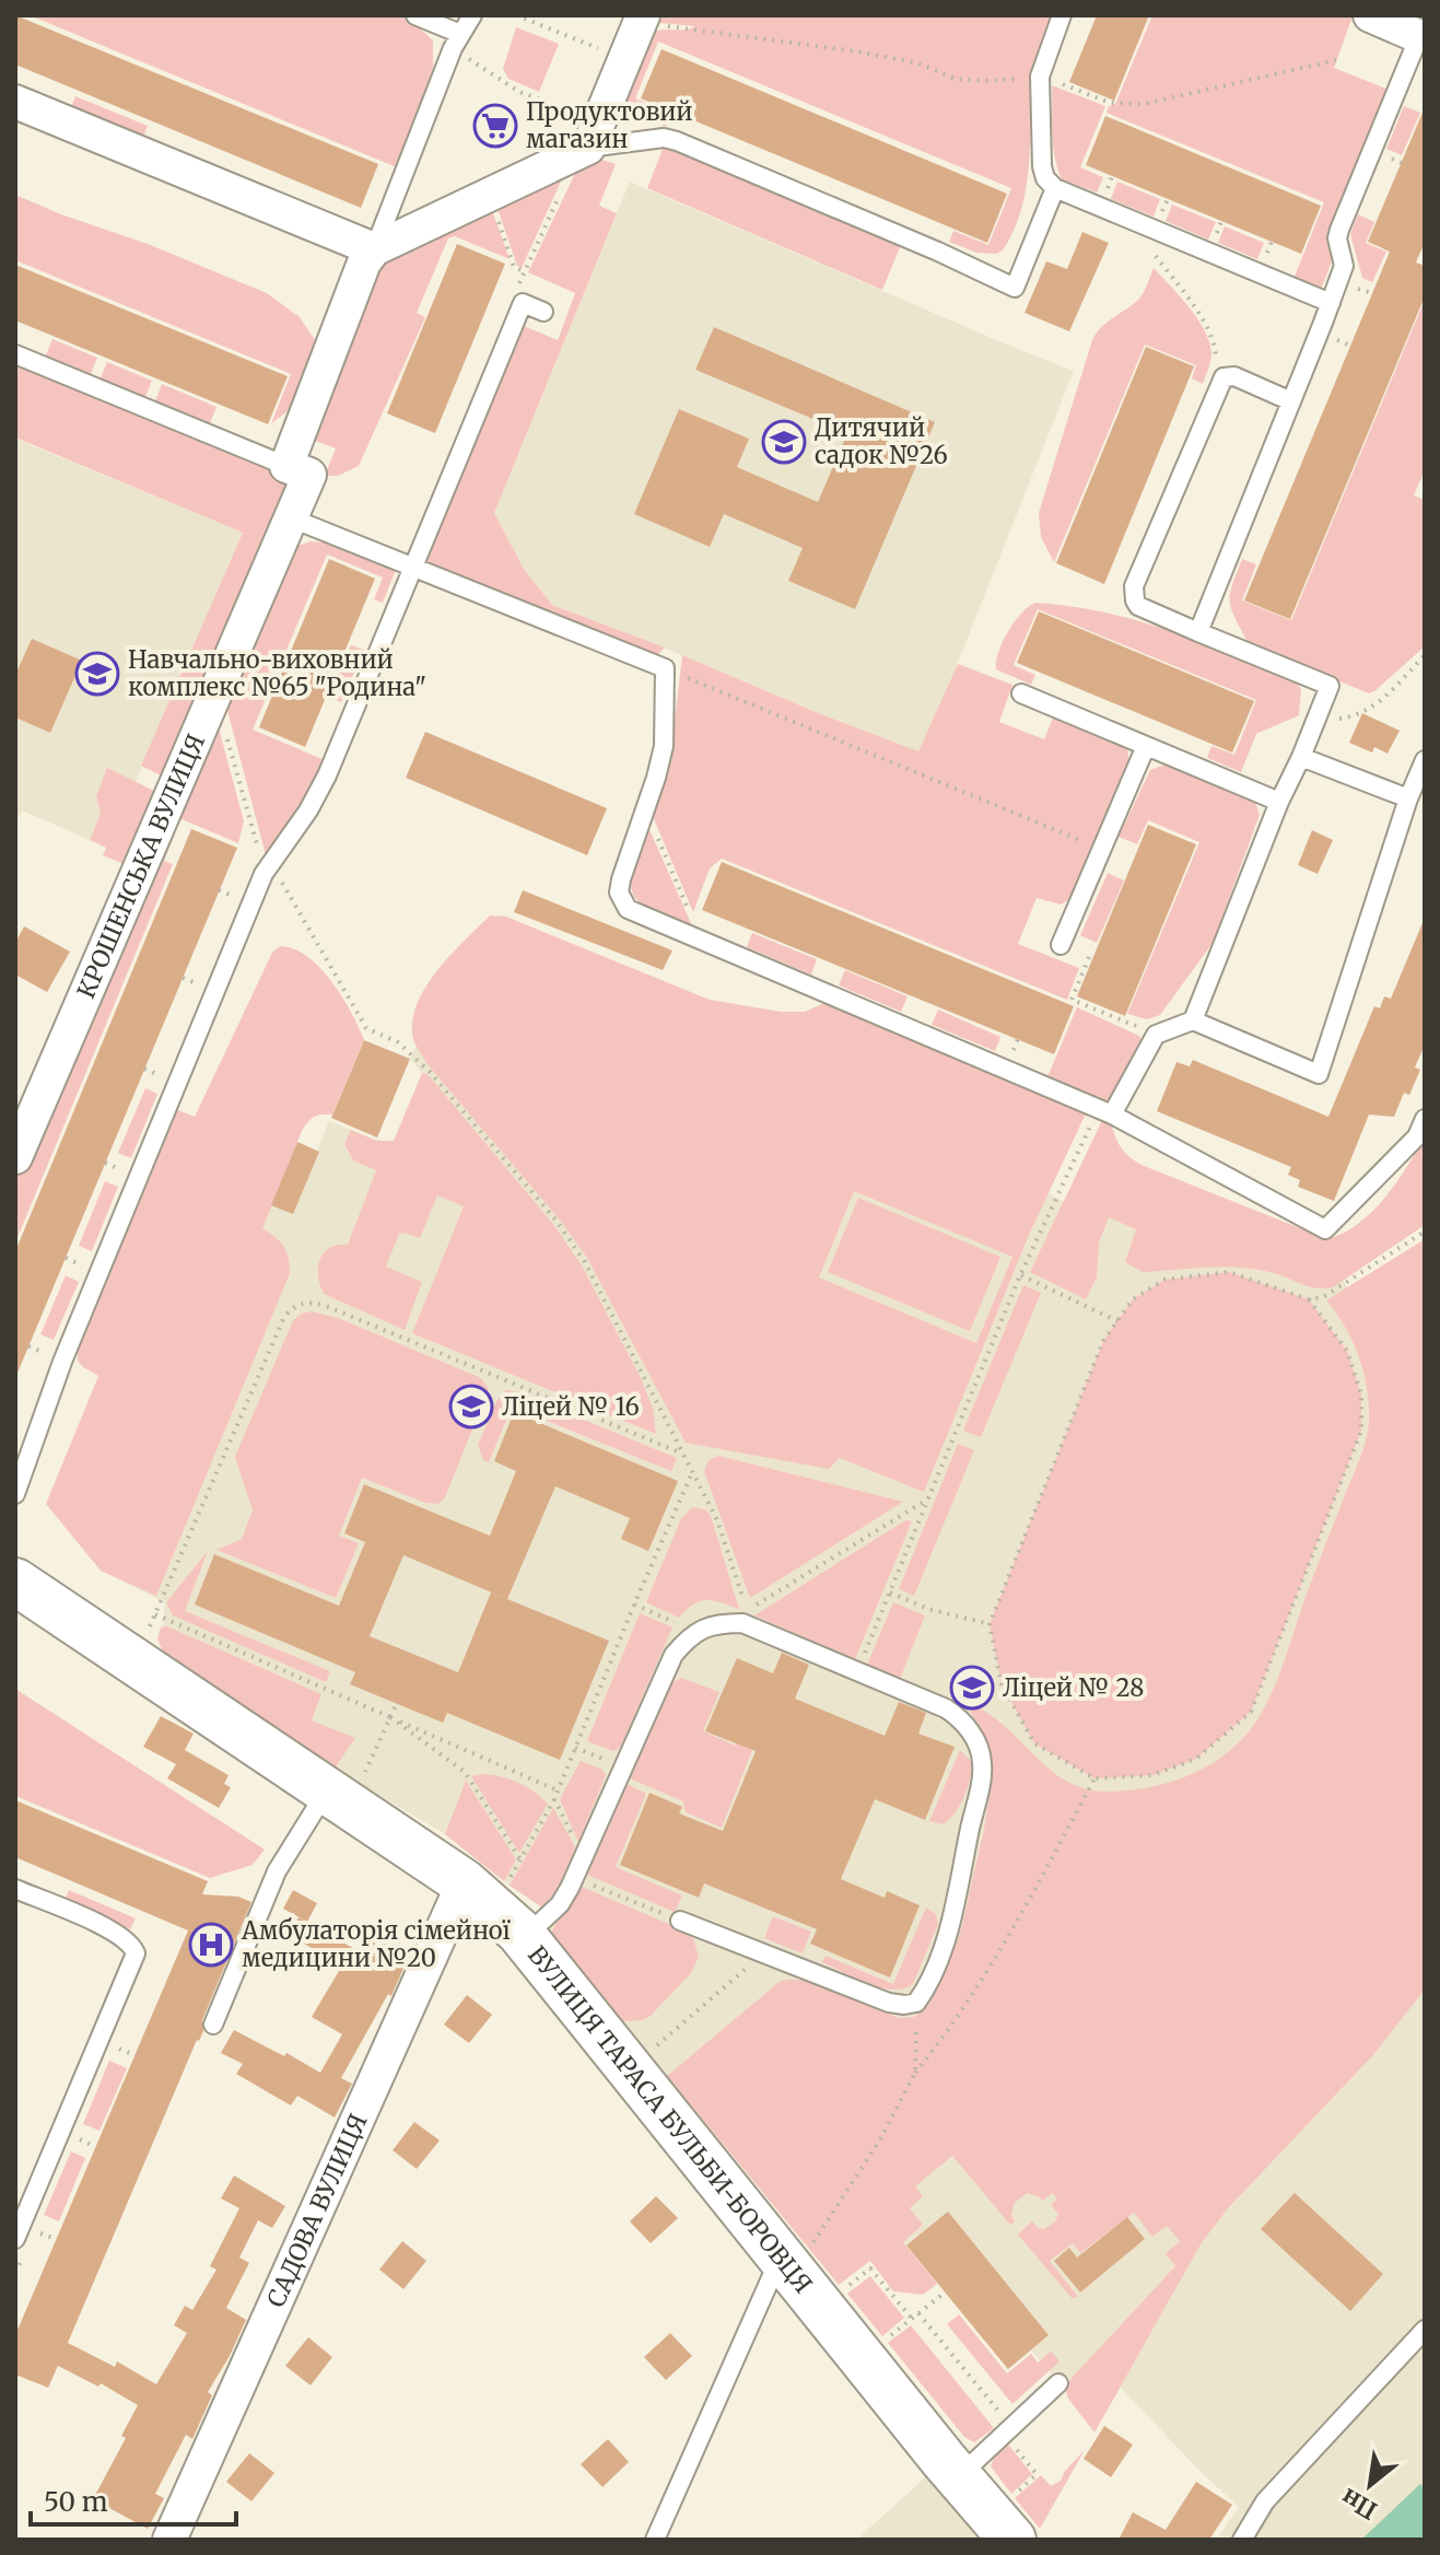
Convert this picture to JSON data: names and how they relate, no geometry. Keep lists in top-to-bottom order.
{
  "streets": {
    "street": ["КРОШЕНСЬКА ВУЛИЦЯ", "ВУЛИЦЯ ТАРАСА БУЛЬБИ-БОРОВЦЯ", "САДОВА ВУЛИЦЯ"]
  },
  "crossings": [
    ["ВУЛИЦЯ ТАРАСА БУЛЬБИ-БОРОВЦЯ", "САДОВА ВУЛИЦЯ"]
  ],
  "places": {
    "supermarket": ["Продуктовий магазин"],
    "school or university": [
      "Дитячий садок №26",
      "Навчально-виховний комплекс №65 \"Родина\"",
      "Ліцей № 16",
      "Ліцей № 28"
    ],
    "hospital": ["Амбулаторія сімейної медицини №20"]
  },
  "scale_bar": "50 m",
  "north": "bottom left"
}
